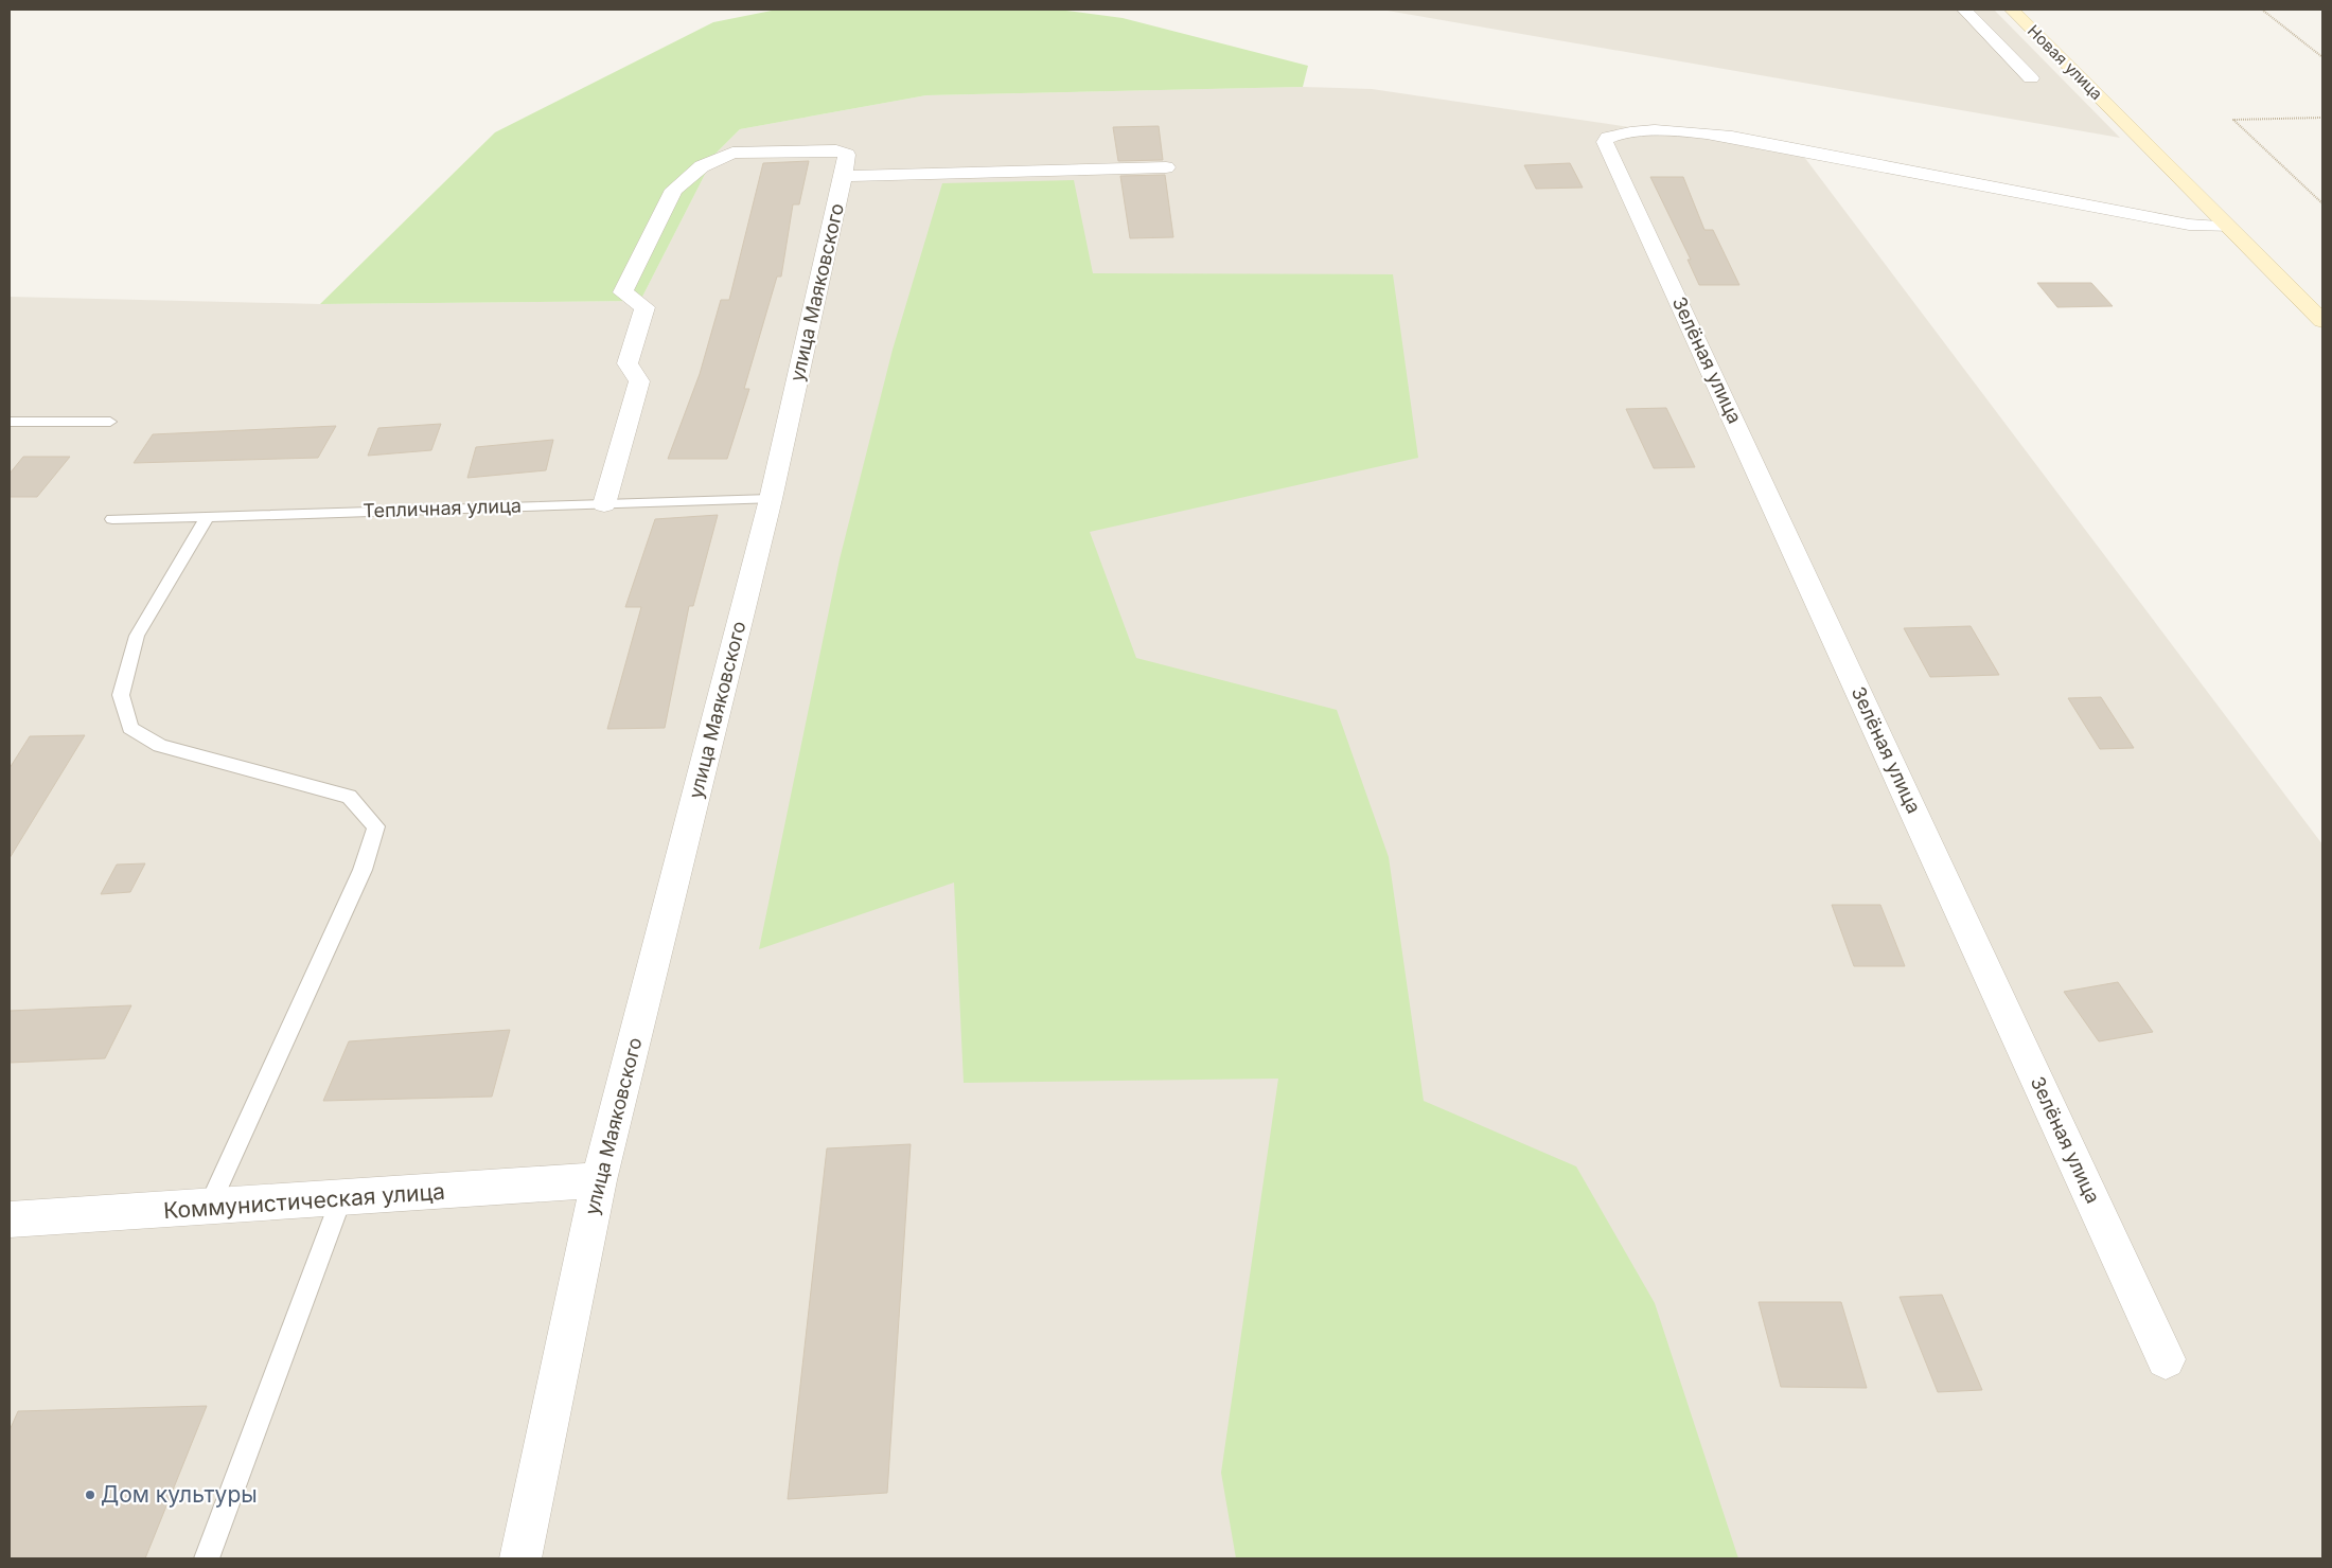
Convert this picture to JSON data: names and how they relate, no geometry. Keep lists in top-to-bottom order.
{
  "streets": {
    "street": [
      "Новая улица",
      "улица Маяковского",
      "Зелёная улица",
      "Коммунистическая улица"
    ],
    "lane": ["Тепличная улица"]
  },
  "crossings": [
    ["Новая улица", "Зелёная улица"],
    ["улица Маяковского", "Тепличная улица"],
    ["улица Маяковского", "Коммунистическая улица"]
  ],
  "places": ["Дом культуры"]
}
